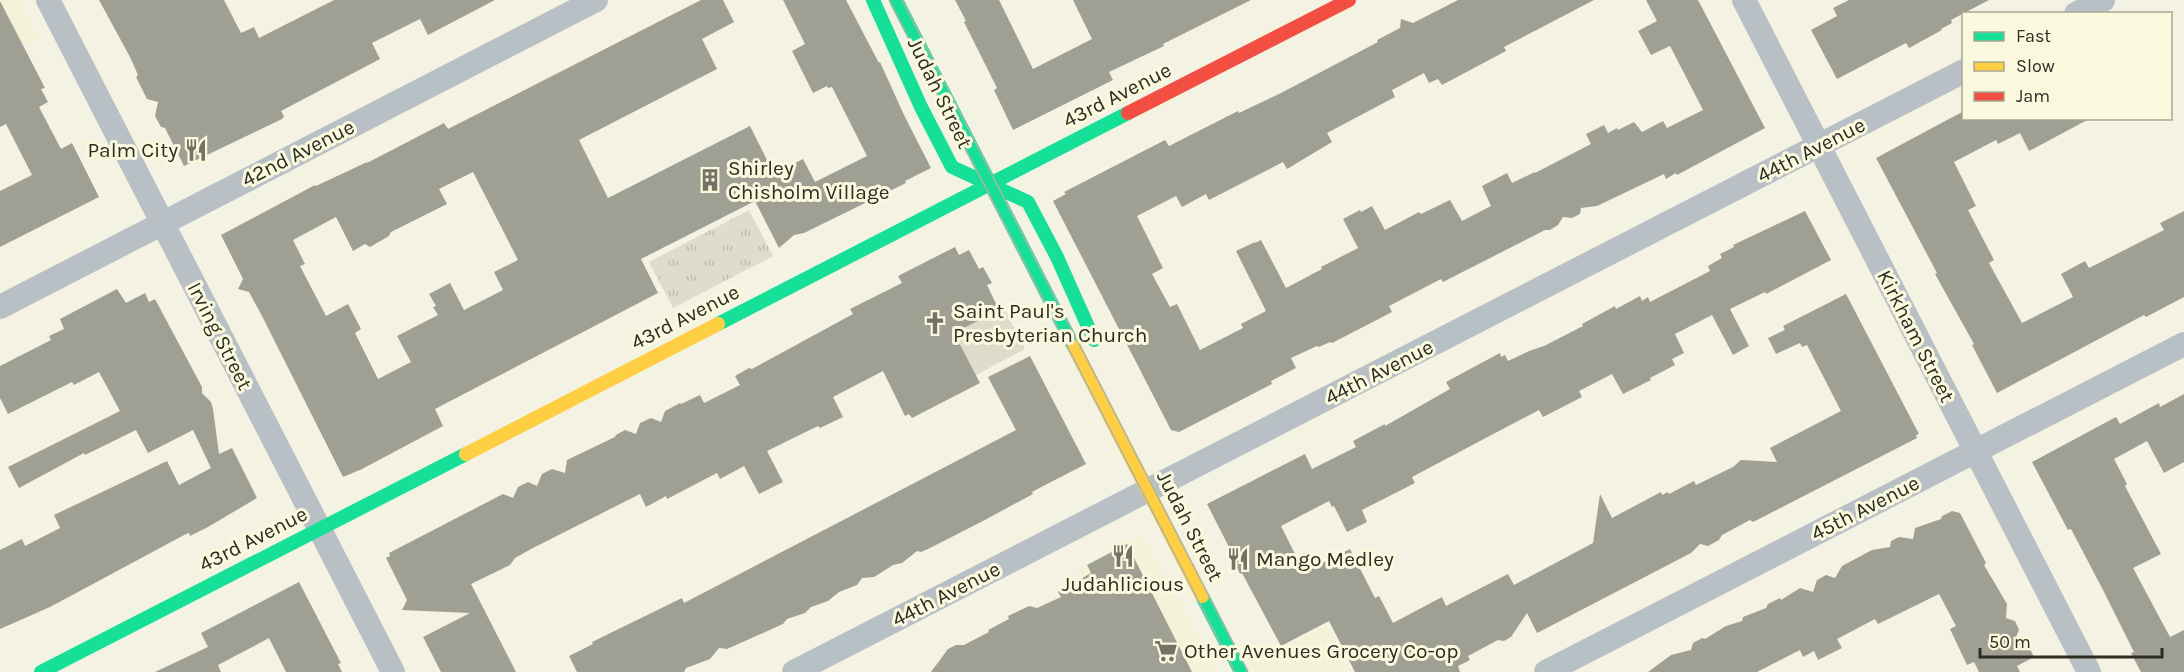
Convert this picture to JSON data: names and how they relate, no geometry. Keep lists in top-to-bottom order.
{
  "streets": {
    "street": [
      "Judah Street",
      "43rd Avenue",
      "44th Avenue",
      "42nd Avenue",
      "Irving Street",
      "Kirkham Street",
      "45th Avenue"
    ]
  },
  "crossings": [
    ["Judah Street", "43rd Avenue"],
    ["Judah Street", "44th Avenue"],
    ["43rd Avenue", "Irving Street"],
    ["44th Avenue", "Kirkham Street"],
    ["42nd Avenue", "Irving Street"],
    ["Kirkham Street", "45th Avenue"]
  ],
  "places": {
    "restaurant": ["Palm City", "Judahlicious", "Mango Medley"],
    "building": ["Shirley Chisholm Village"],
    "church": ["Saint Paul's Presbyterian Church"],
    "supermarket": ["Other Avenues Grocery Co-op"]
  },
  "legend": ["Fast", "Slow", "Jam"],
  "scale_bar": "50 m"
}
